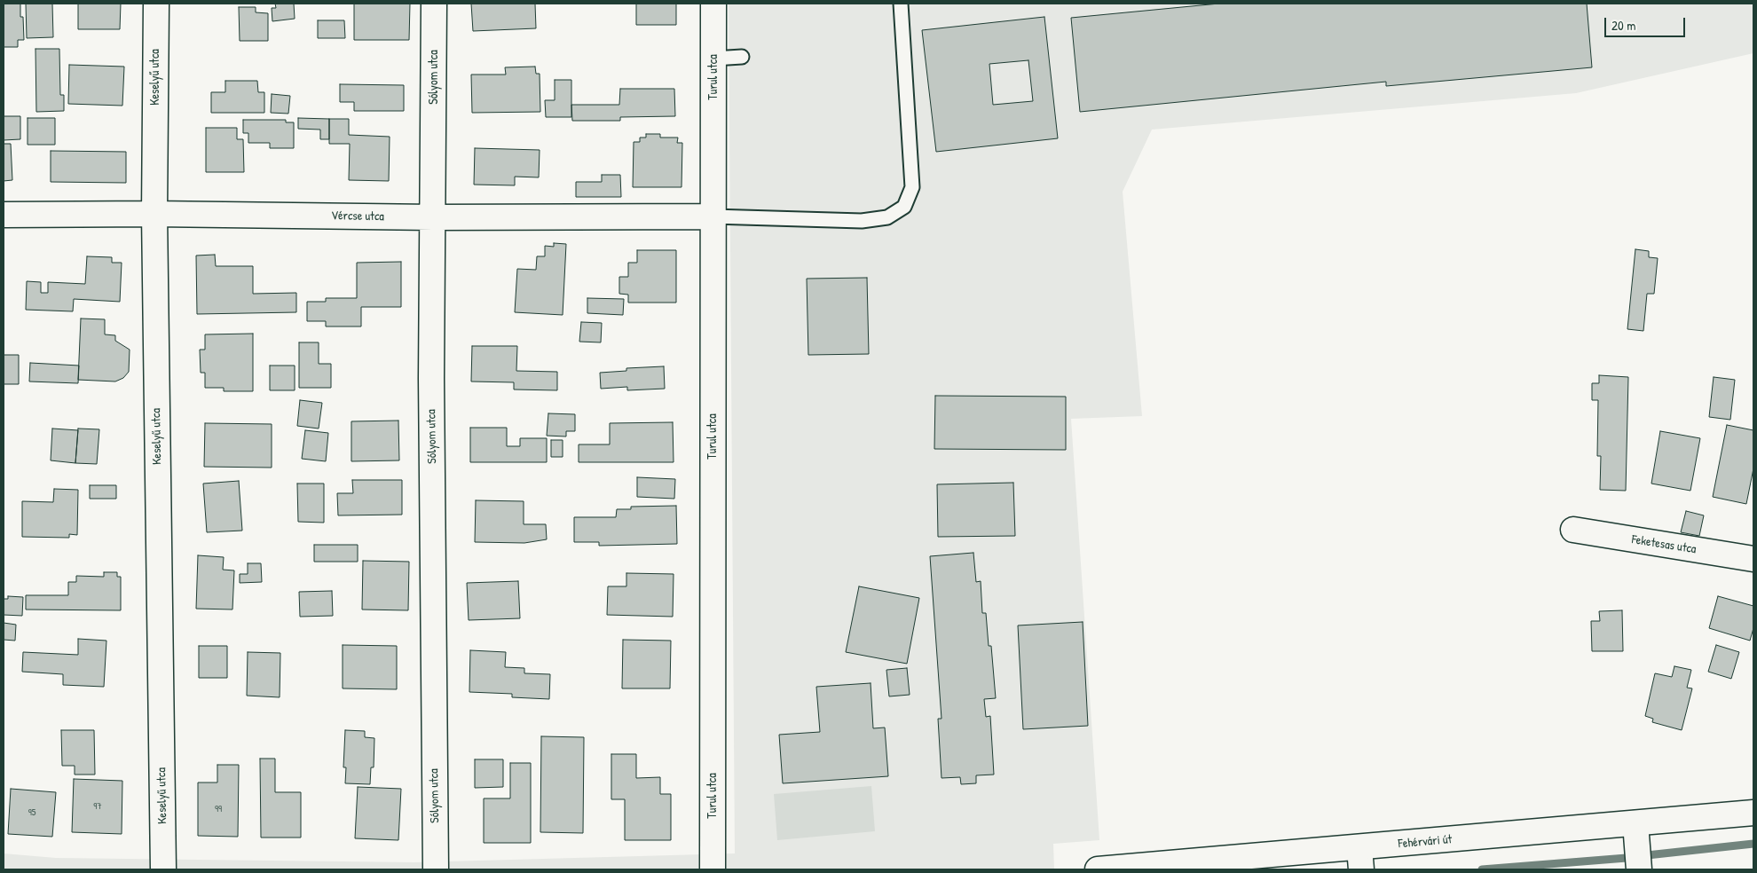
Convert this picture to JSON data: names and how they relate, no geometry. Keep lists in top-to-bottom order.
{
  "streets": {
    "street": [
      "Keselyű utca",
      "Sólyom utca",
      "Turul utca",
      "Vércse utca",
      "Feketesas utca",
      "Fehérvári út"
    ]
  },
  "crossings": [
    ["Keselyű utca", "Vércse utca"],
    ["Sólyom utca", "Vércse utca"],
    ["Turul utca", "Vércse utca"]
  ],
  "house_numbers": ["97", "99", "95"],
  "scale_bar": "20 m"
}
